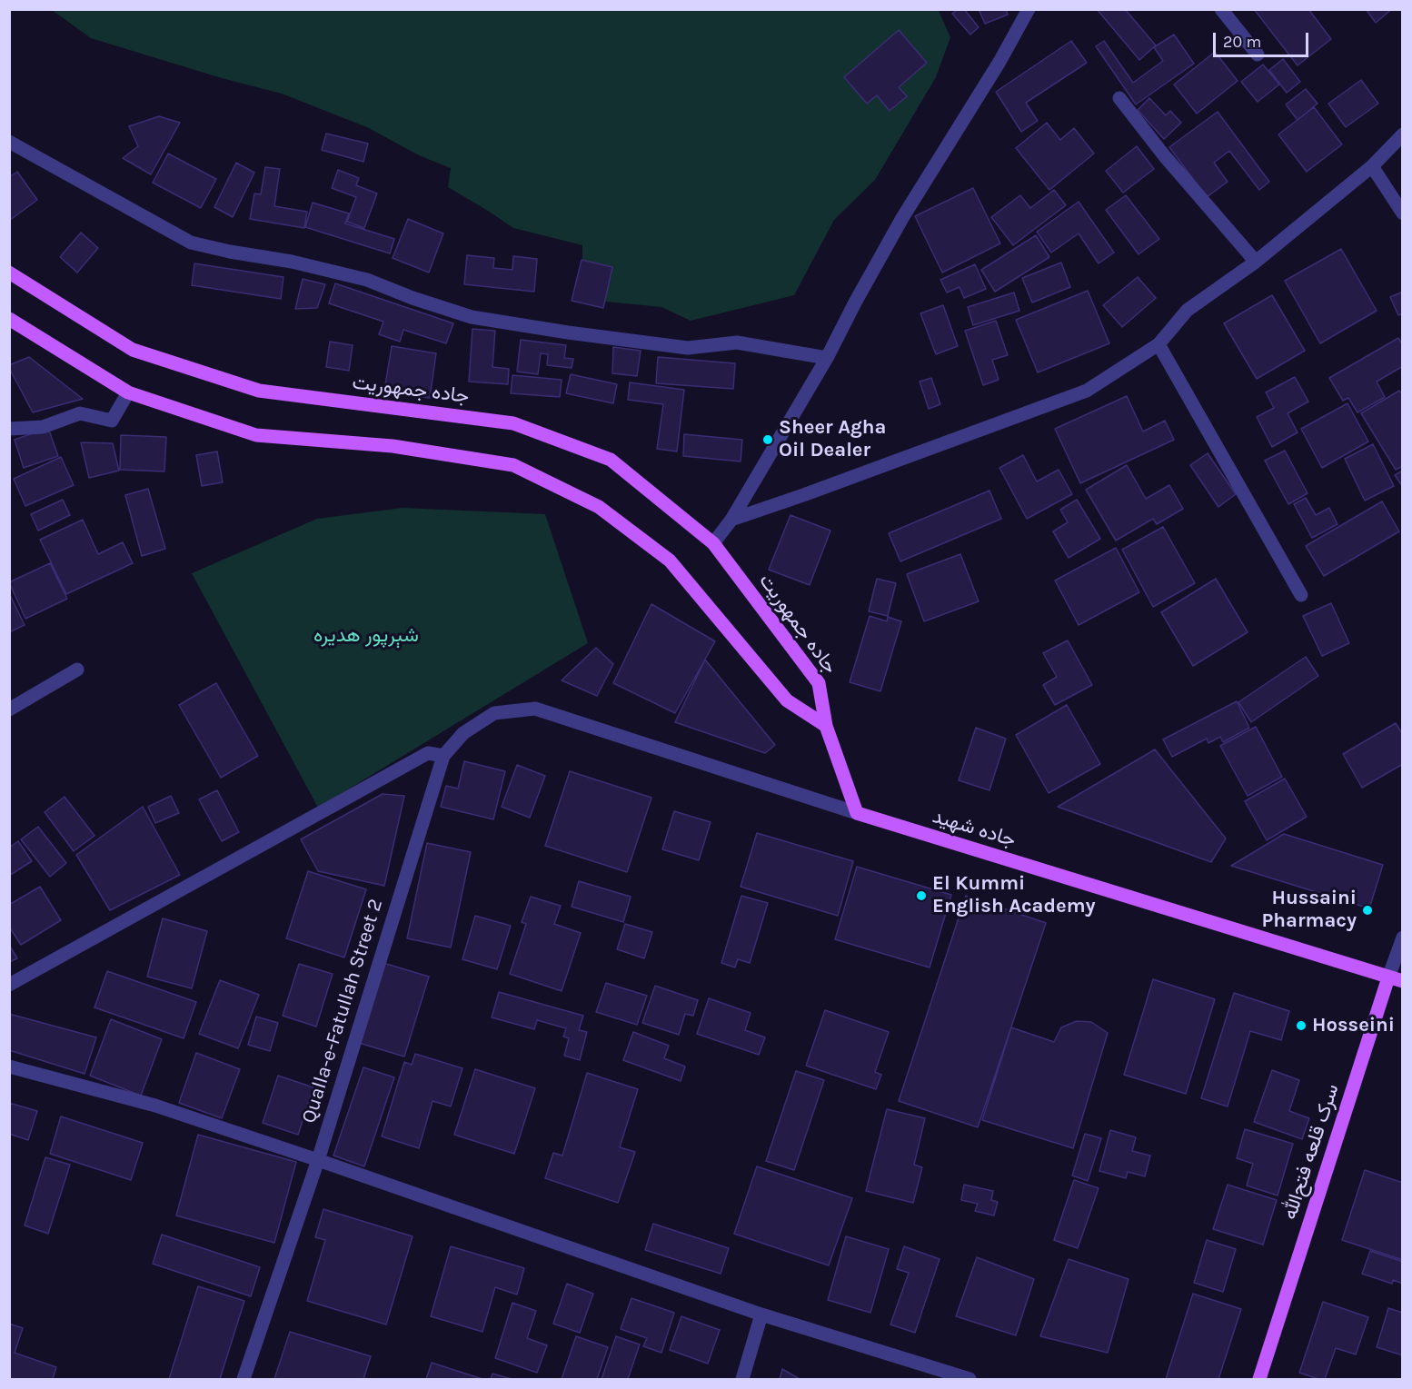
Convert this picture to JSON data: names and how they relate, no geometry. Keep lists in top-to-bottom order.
{
  "streets": {
    "main road": ["جاده جمهوریت", "جاده شهید", "سرک قلعه فتح‌الله"],
    "street": ["Qualla-e-Fatullah Street 2"]
  },
  "crossings": [
    ["جاده جمهوریت", "جاده شهید"],
    ["جاده شهید", "Qualla-e-Fatullah Street 2"],
    ["جاده شهید", "سرک قلعه فتح‌الله"]
  ],
  "parks": ["شېرپور هديره"],
  "places": [
    "Sheer Agha Oil Dealer",
    "El Kummi English Academy",
    "Hussaini Pharmacy",
    "Hosseini"
  ],
  "scale_bar": "20 m"
}
